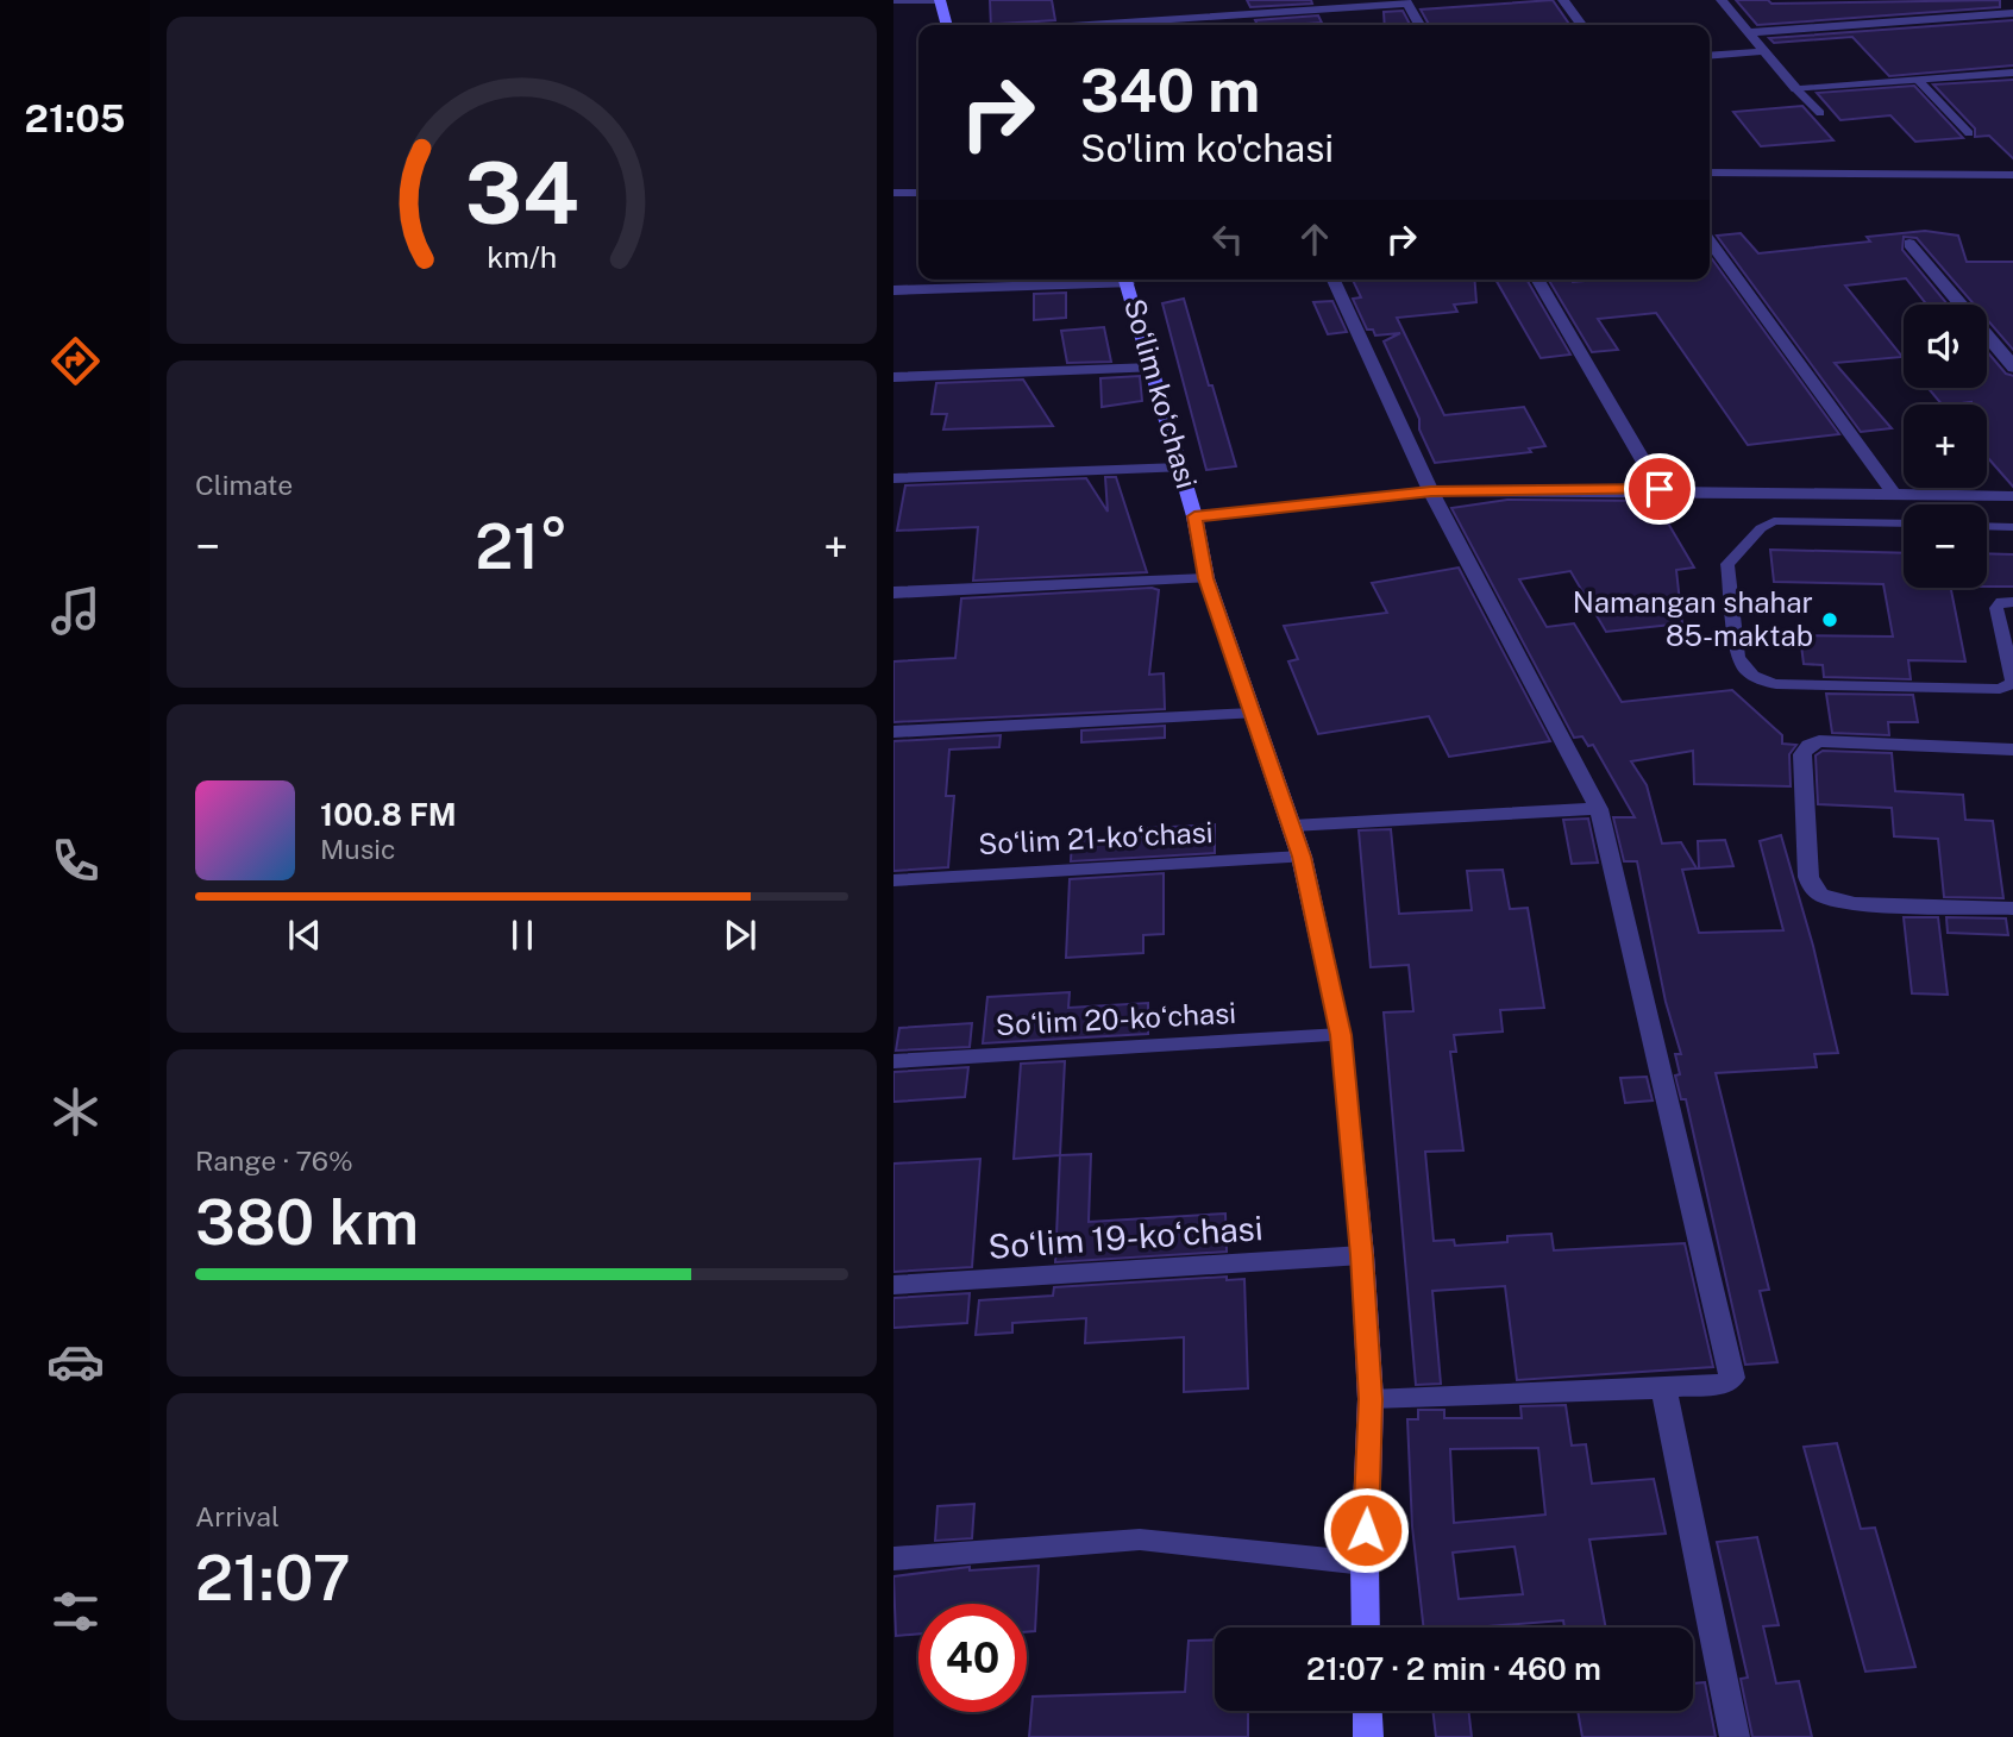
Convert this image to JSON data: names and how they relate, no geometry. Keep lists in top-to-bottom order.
{
  "streets": {
    "street": [
      "Soʻlim koʻchasi",
      "Soʻlim 21-koʻchasi",
      "Soʻlim 20-koʻchasi",
      "Soʻlim 19-koʻchasi"
    ]
  },
  "crossings": [
    ["Soʻlim koʻchasi", "Soʻlim 21-koʻchasi"],
    ["Soʻlim koʻchasi", "Soʻlim 20-koʻchasi"],
    ["Soʻlim koʻchasi", "Soʻlim 19-koʻchasi"]
  ],
  "places": ["Namangan shahar 85-maktab"],
  "page": {
    "tabs": "21:05",
    "turn": ["340 m", "So'lim ko'chasi"],
    "map_buttons": ["+", "−"],
    "tile": [
      "Climate",
      ["Range · 76%", "380 km"],
      ["Arrival", "21:07"]
    ],
    "heat": ["−", "21°", "+"],
    "song": ["100.8 FM", "Music"],
    "limit": "40",
    "trip": "21:07 · 2 min · 460 m",
    "gauge": ["34", "km/h"]
  }
}
